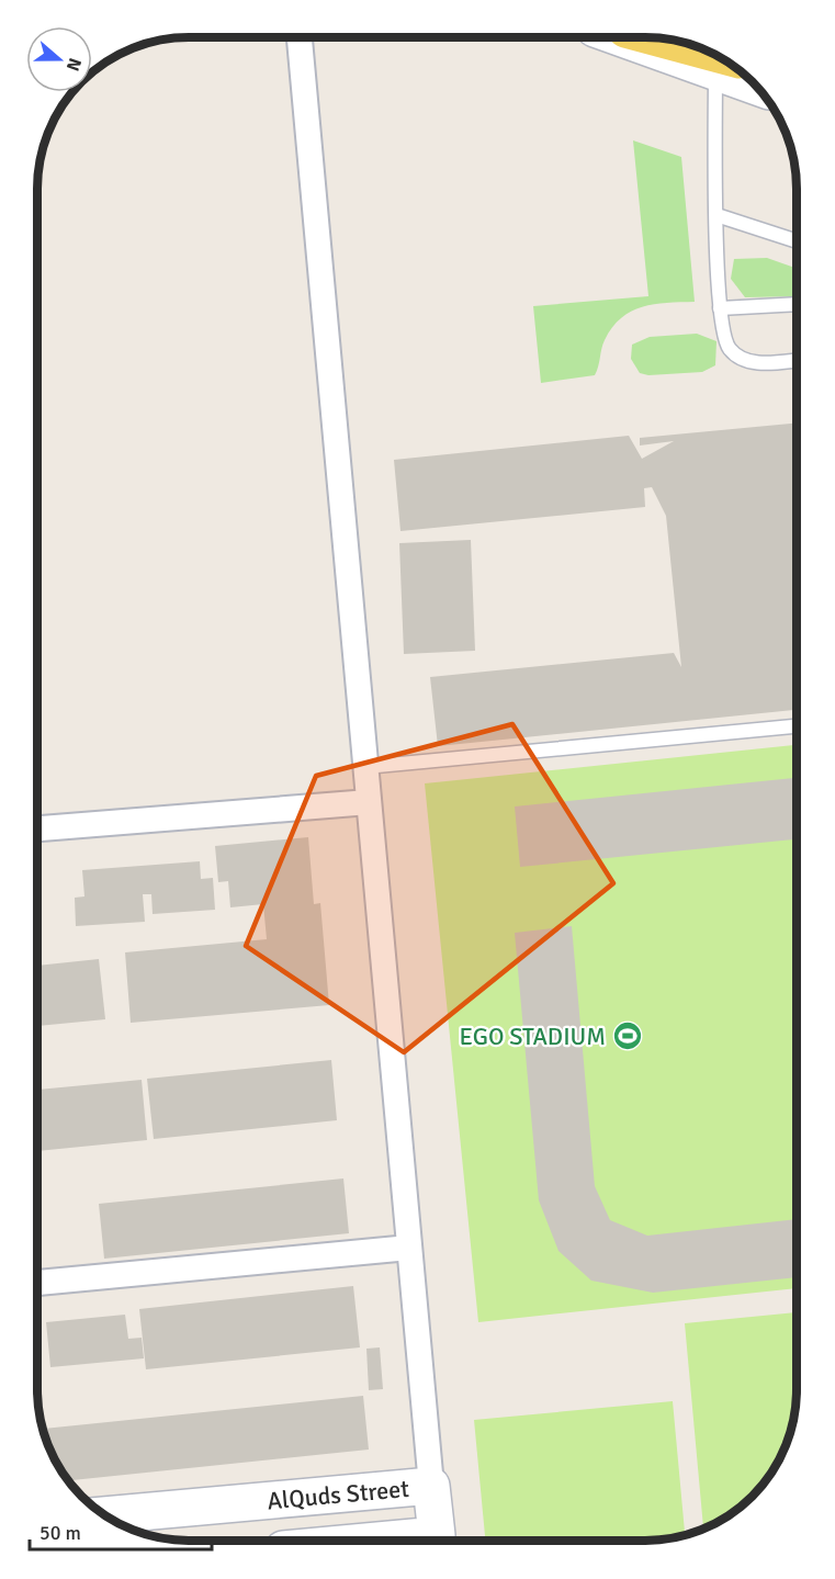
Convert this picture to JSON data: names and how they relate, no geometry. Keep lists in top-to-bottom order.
{
  "streets": {
    "street": ["AlQuds Street"]
  },
  "places": {
    "sports": ["EGO STADIUM"]
  },
  "scale_bar": "50 m",
  "north": "right"
}
